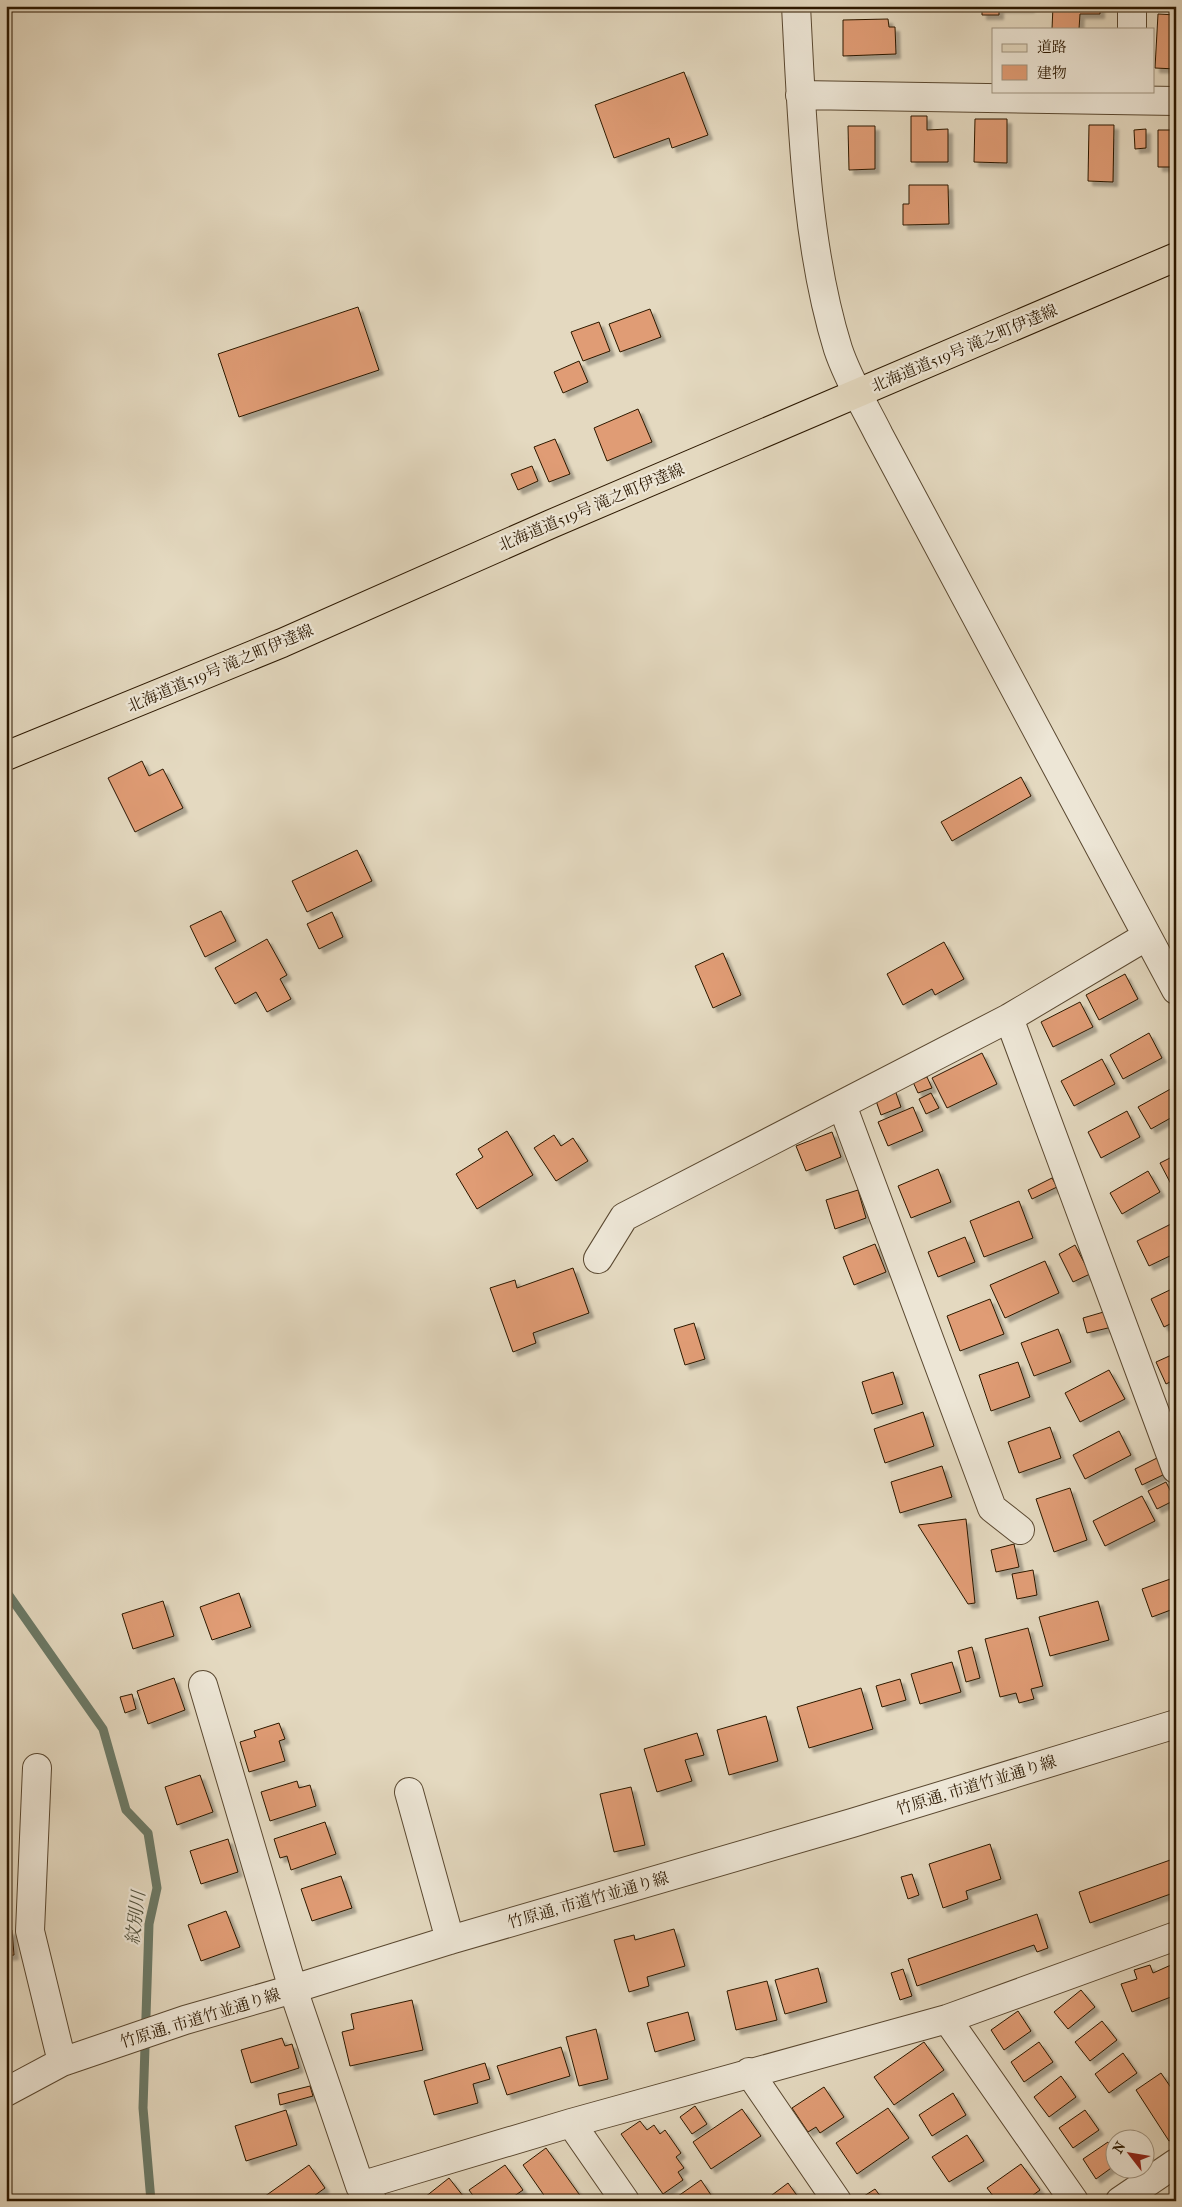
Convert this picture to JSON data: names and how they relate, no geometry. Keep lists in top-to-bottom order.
{
  "streets": {
    "main road": ["北海道道519号 滝之町伊達線"],
    "street": ["竹原通, 市道竹並通り線"]
  },
  "water": ["紋別川"],
  "legend": ["道路", "建物"],
  "north": "top left"
}
